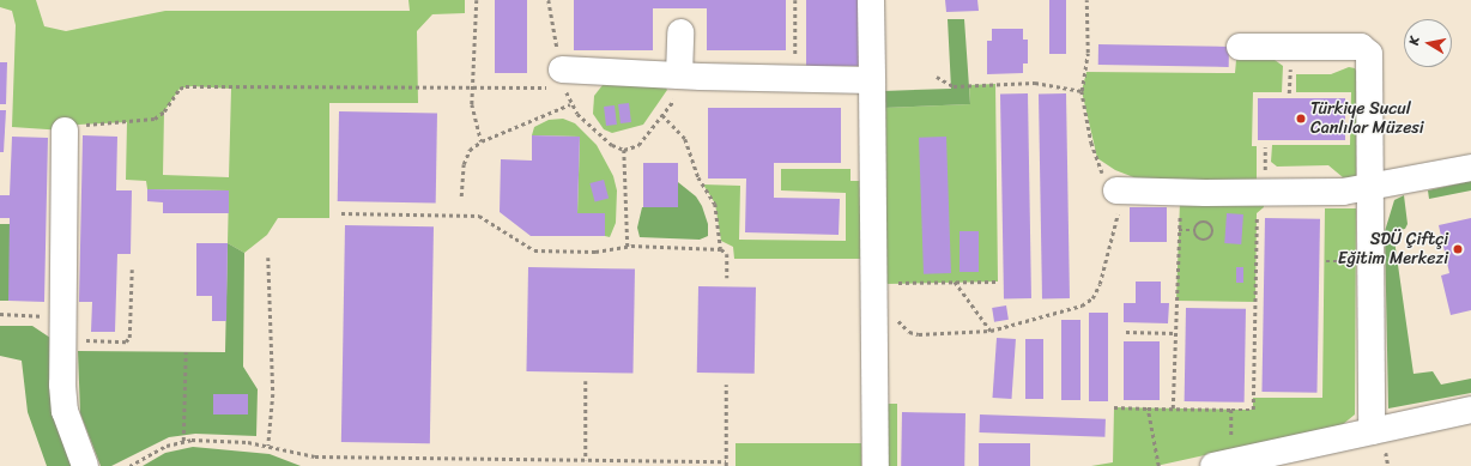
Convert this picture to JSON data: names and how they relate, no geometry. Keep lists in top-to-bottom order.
{
  "places": ["Türkiye Sucul Canlılar Müzesi", "SDÜ Çiftçi Eğitim Merkezi"],
  "north": "left"
}
